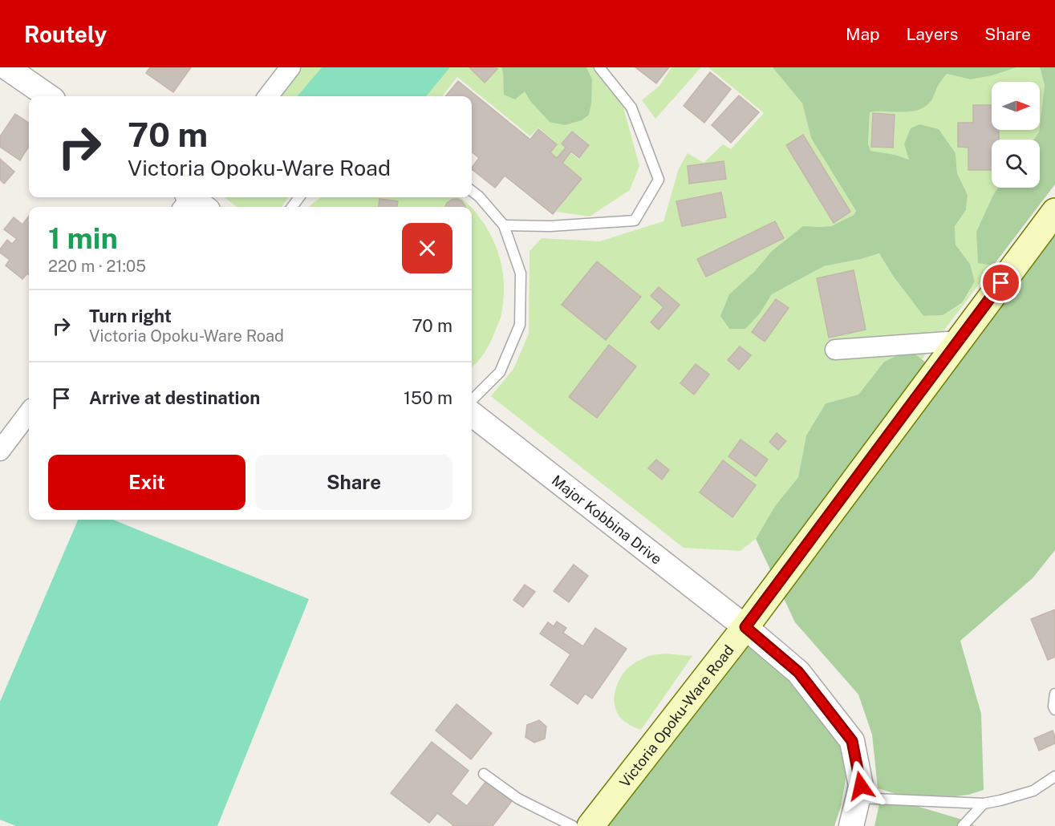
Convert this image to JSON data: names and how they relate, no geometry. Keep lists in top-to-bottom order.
{
  "streets": {
    "main road": ["Victoria Opoku-Ware Road"],
    "street": ["Major Kobbina Drive"]
  },
  "crossings": [
    ["Major Kobbina Drive", "Victoria Opoku-Ware Road"]
  ],
  "north": "right",
  "page": {
    "header": "Routely",
    "nav": ["Map", "Layers", "Share"],
    "turn": ["70 m", "Victoria Opoku-Ware Road"],
    "heading": ["1 min", "220 m · 21:05"],
    "list": [
      {
        "name": "Turn right",
        "note": "Victoria Opoku-Ware Road",
        "value": "70 m"
      },
      {
        "name": "Arrive at destination",
        "value": "150 m"
      }
    ],
    "buttons": ["Exit", "Share"]
  }
}
